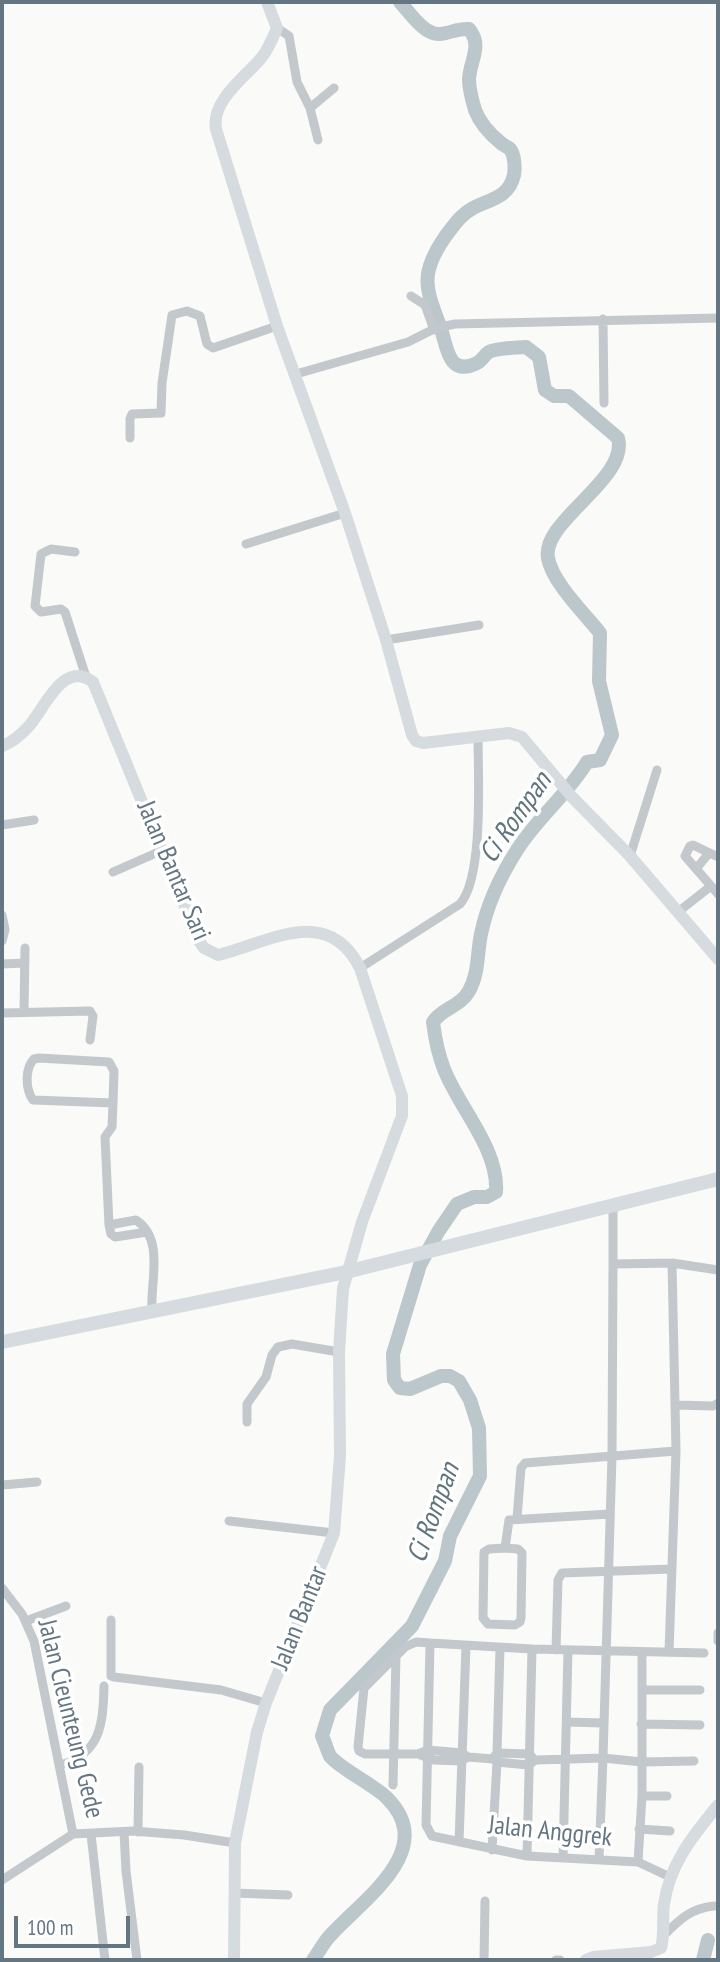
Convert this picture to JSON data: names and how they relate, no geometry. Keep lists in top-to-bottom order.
{
  "streets": {
    "street": [
      "Jalan Bantar Sari",
      "Jalan Bantar",
      "Jalan Cieunteung Gede",
      "Jalan Anggrek"
    ]
  },
  "crossings": [
    ["Jalan Bantar Sari", "Jalan Bantar"],
    ["Jalan Bantar", "Jalan Cieunteung Gede"]
  ],
  "water": ["Ci Rompan"],
  "scale_bar": "100 m"
}
